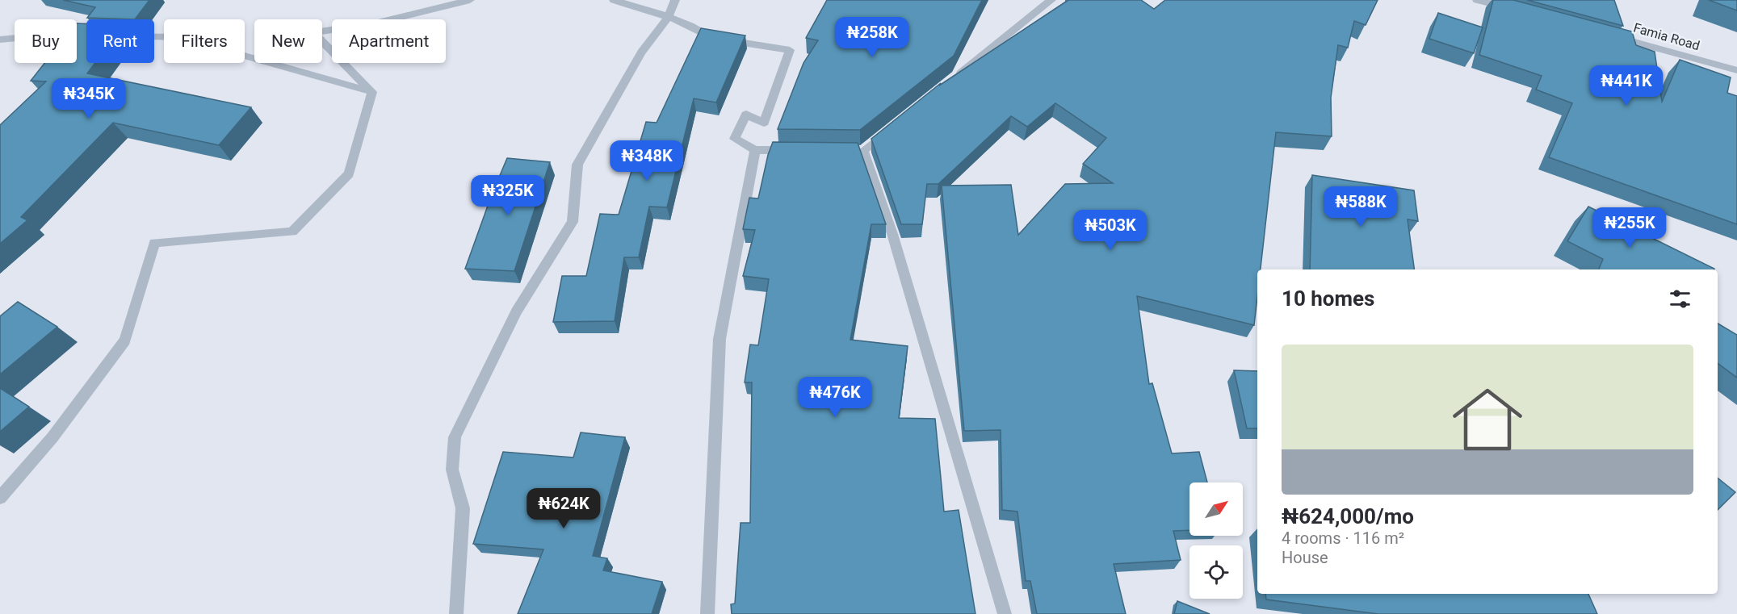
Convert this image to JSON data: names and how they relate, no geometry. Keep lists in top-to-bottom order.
{
  "streets": {
    "street": ["Famia Road"]
  },
  "north": "top right",
  "page": {
    "price": [
      "₦258K",
      "₦441K",
      "₦345K",
      "₦348K",
      "₦325K",
      "₦588K",
      "₦255K",
      "₦503K",
      "₦476K",
      "₦624K"
    ],
    "chip": [
      "Buy",
      "Rent",
      "Filters",
      "New",
      "Apartment"
    ],
    "heading": "10 homes",
    "list": [
      {
        "name": "₦624,000/mo",
        "note": "4 rooms · 116 m² · House"
      }
    ]
  }
}
